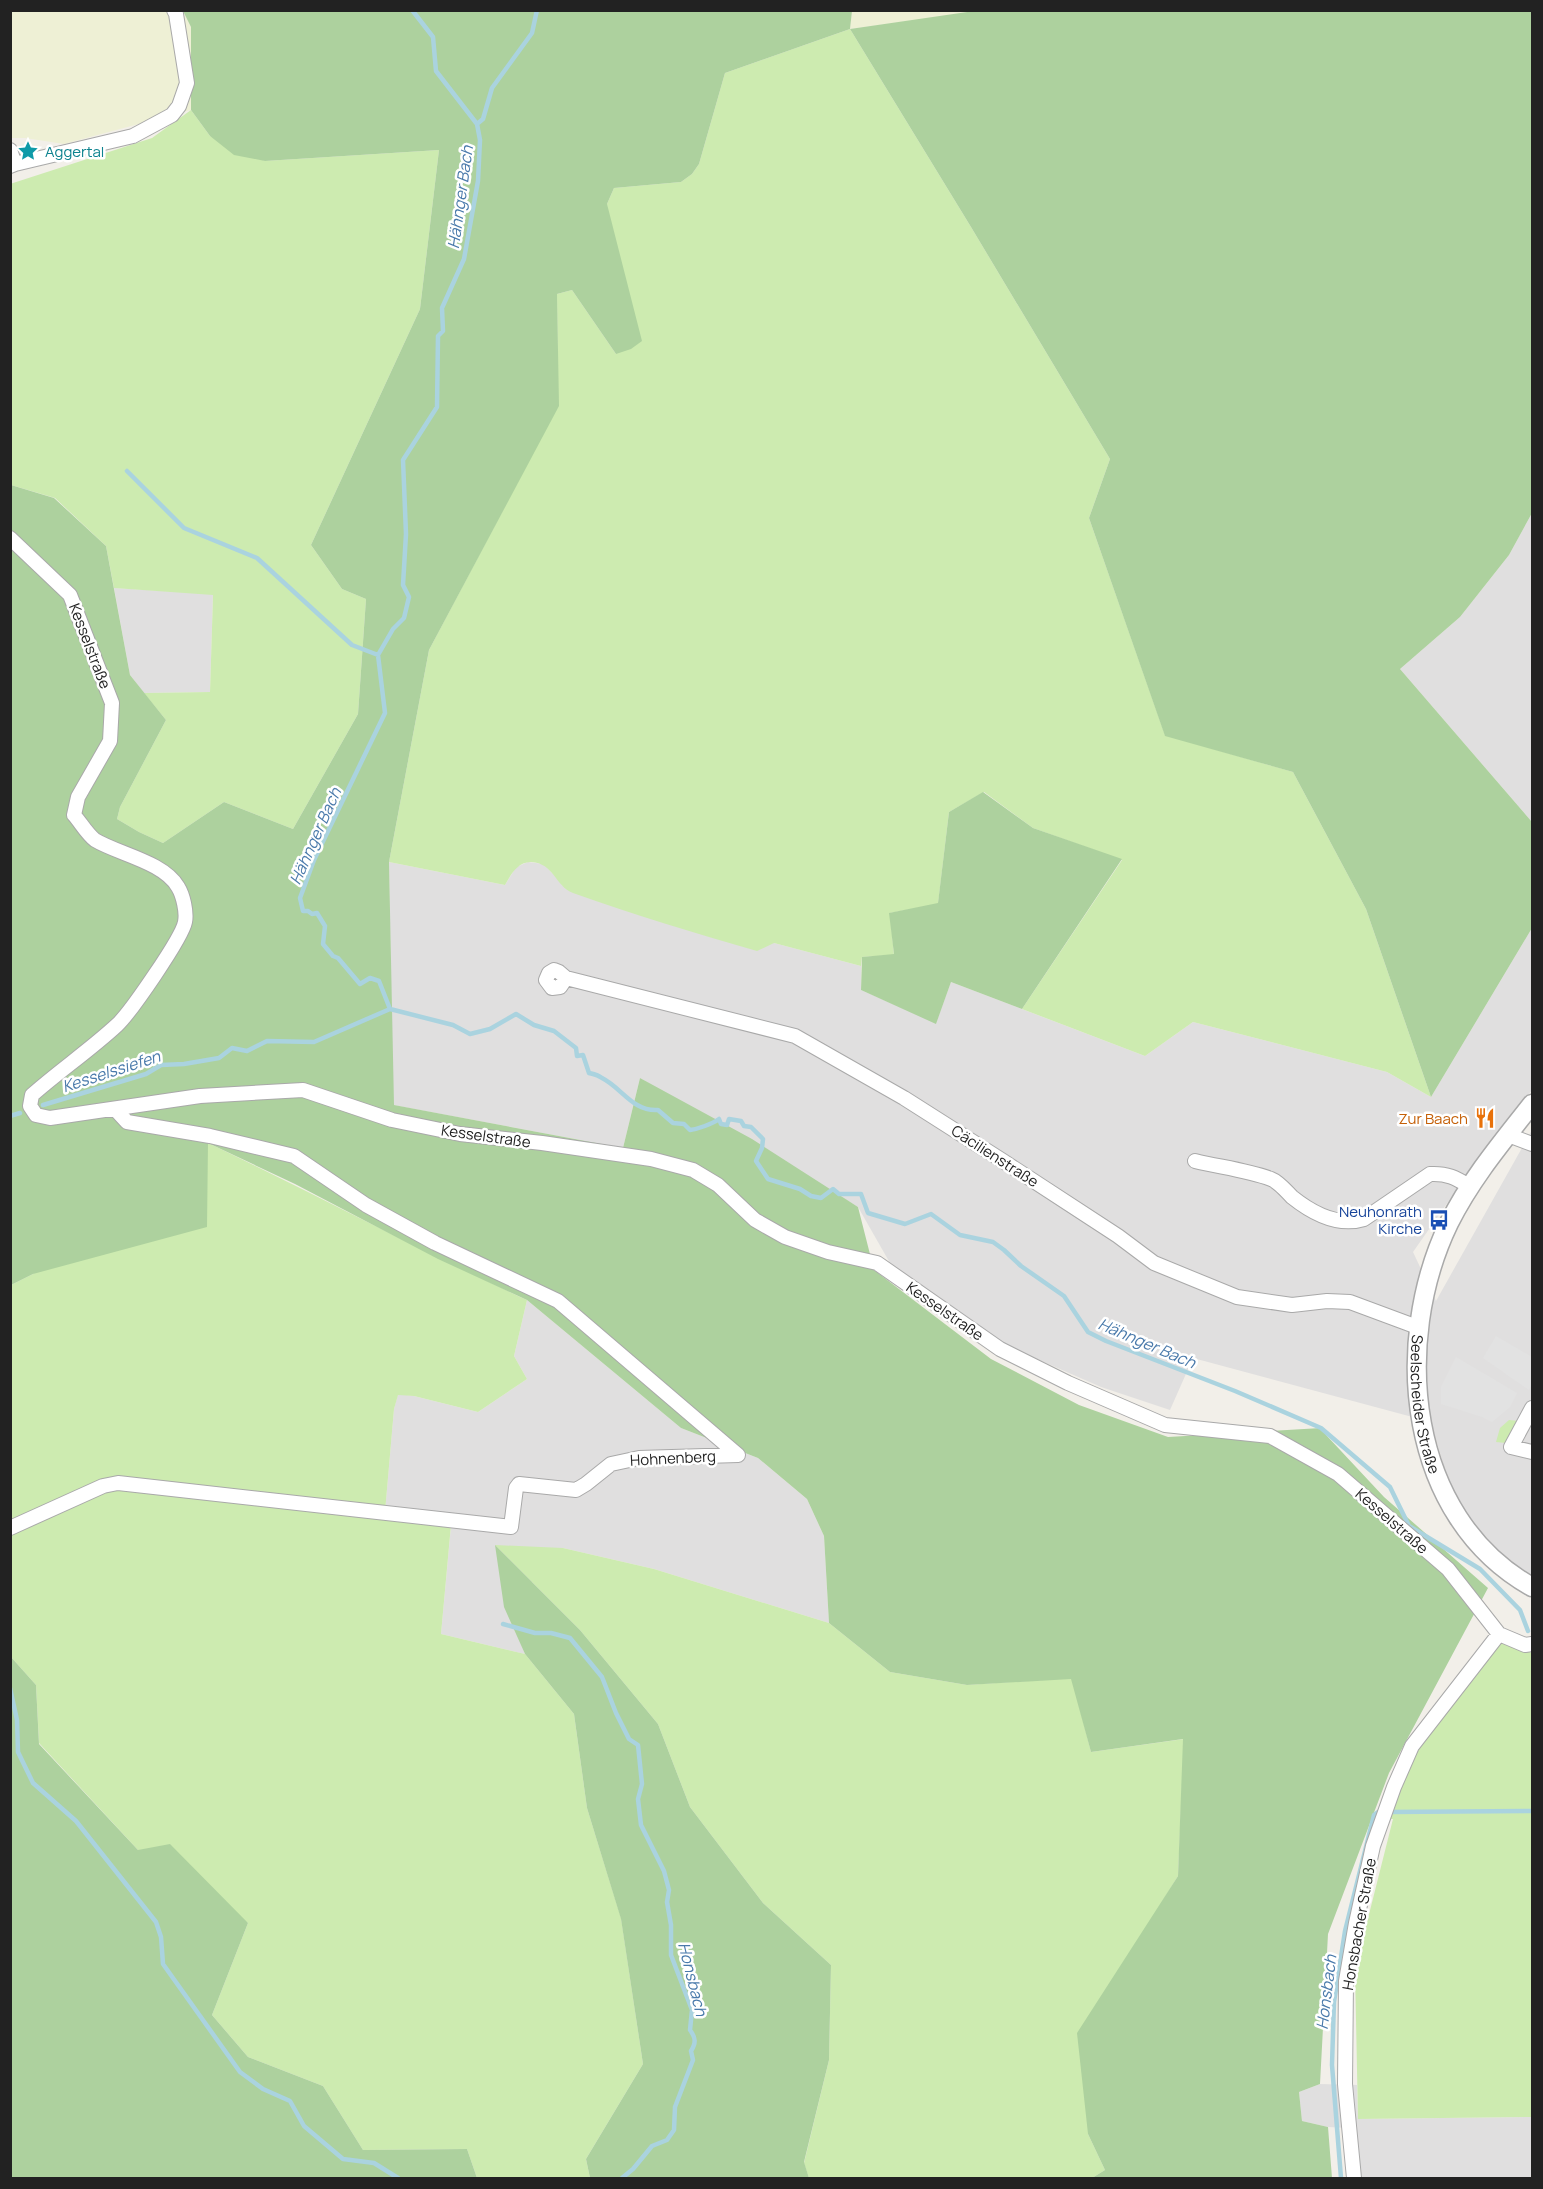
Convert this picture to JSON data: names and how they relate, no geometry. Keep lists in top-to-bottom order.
{
  "streets": {
    "street": [
      "Kesselstraße",
      "Cäcilienstraße",
      "Seelscheider Straße",
      "Hohnenberg",
      "Honsbacher Straße"
    ]
  },
  "crossings": [
    ["Kesselstraße", "Hohnenberg"],
    ["Kesselstraße", "Honsbacher Straße"],
    ["Cäcilienstraße", "Seelscheider Straße"]
  ],
  "water": ["Hähnger Bach", "Kesselssiefen", "Honsbach"],
  "places": {
    "place": ["Aggertal"],
    "restaurant": ["Zur Baach"],
    "bus stop": ["Neuhonrath Kirche"]
  }
}
